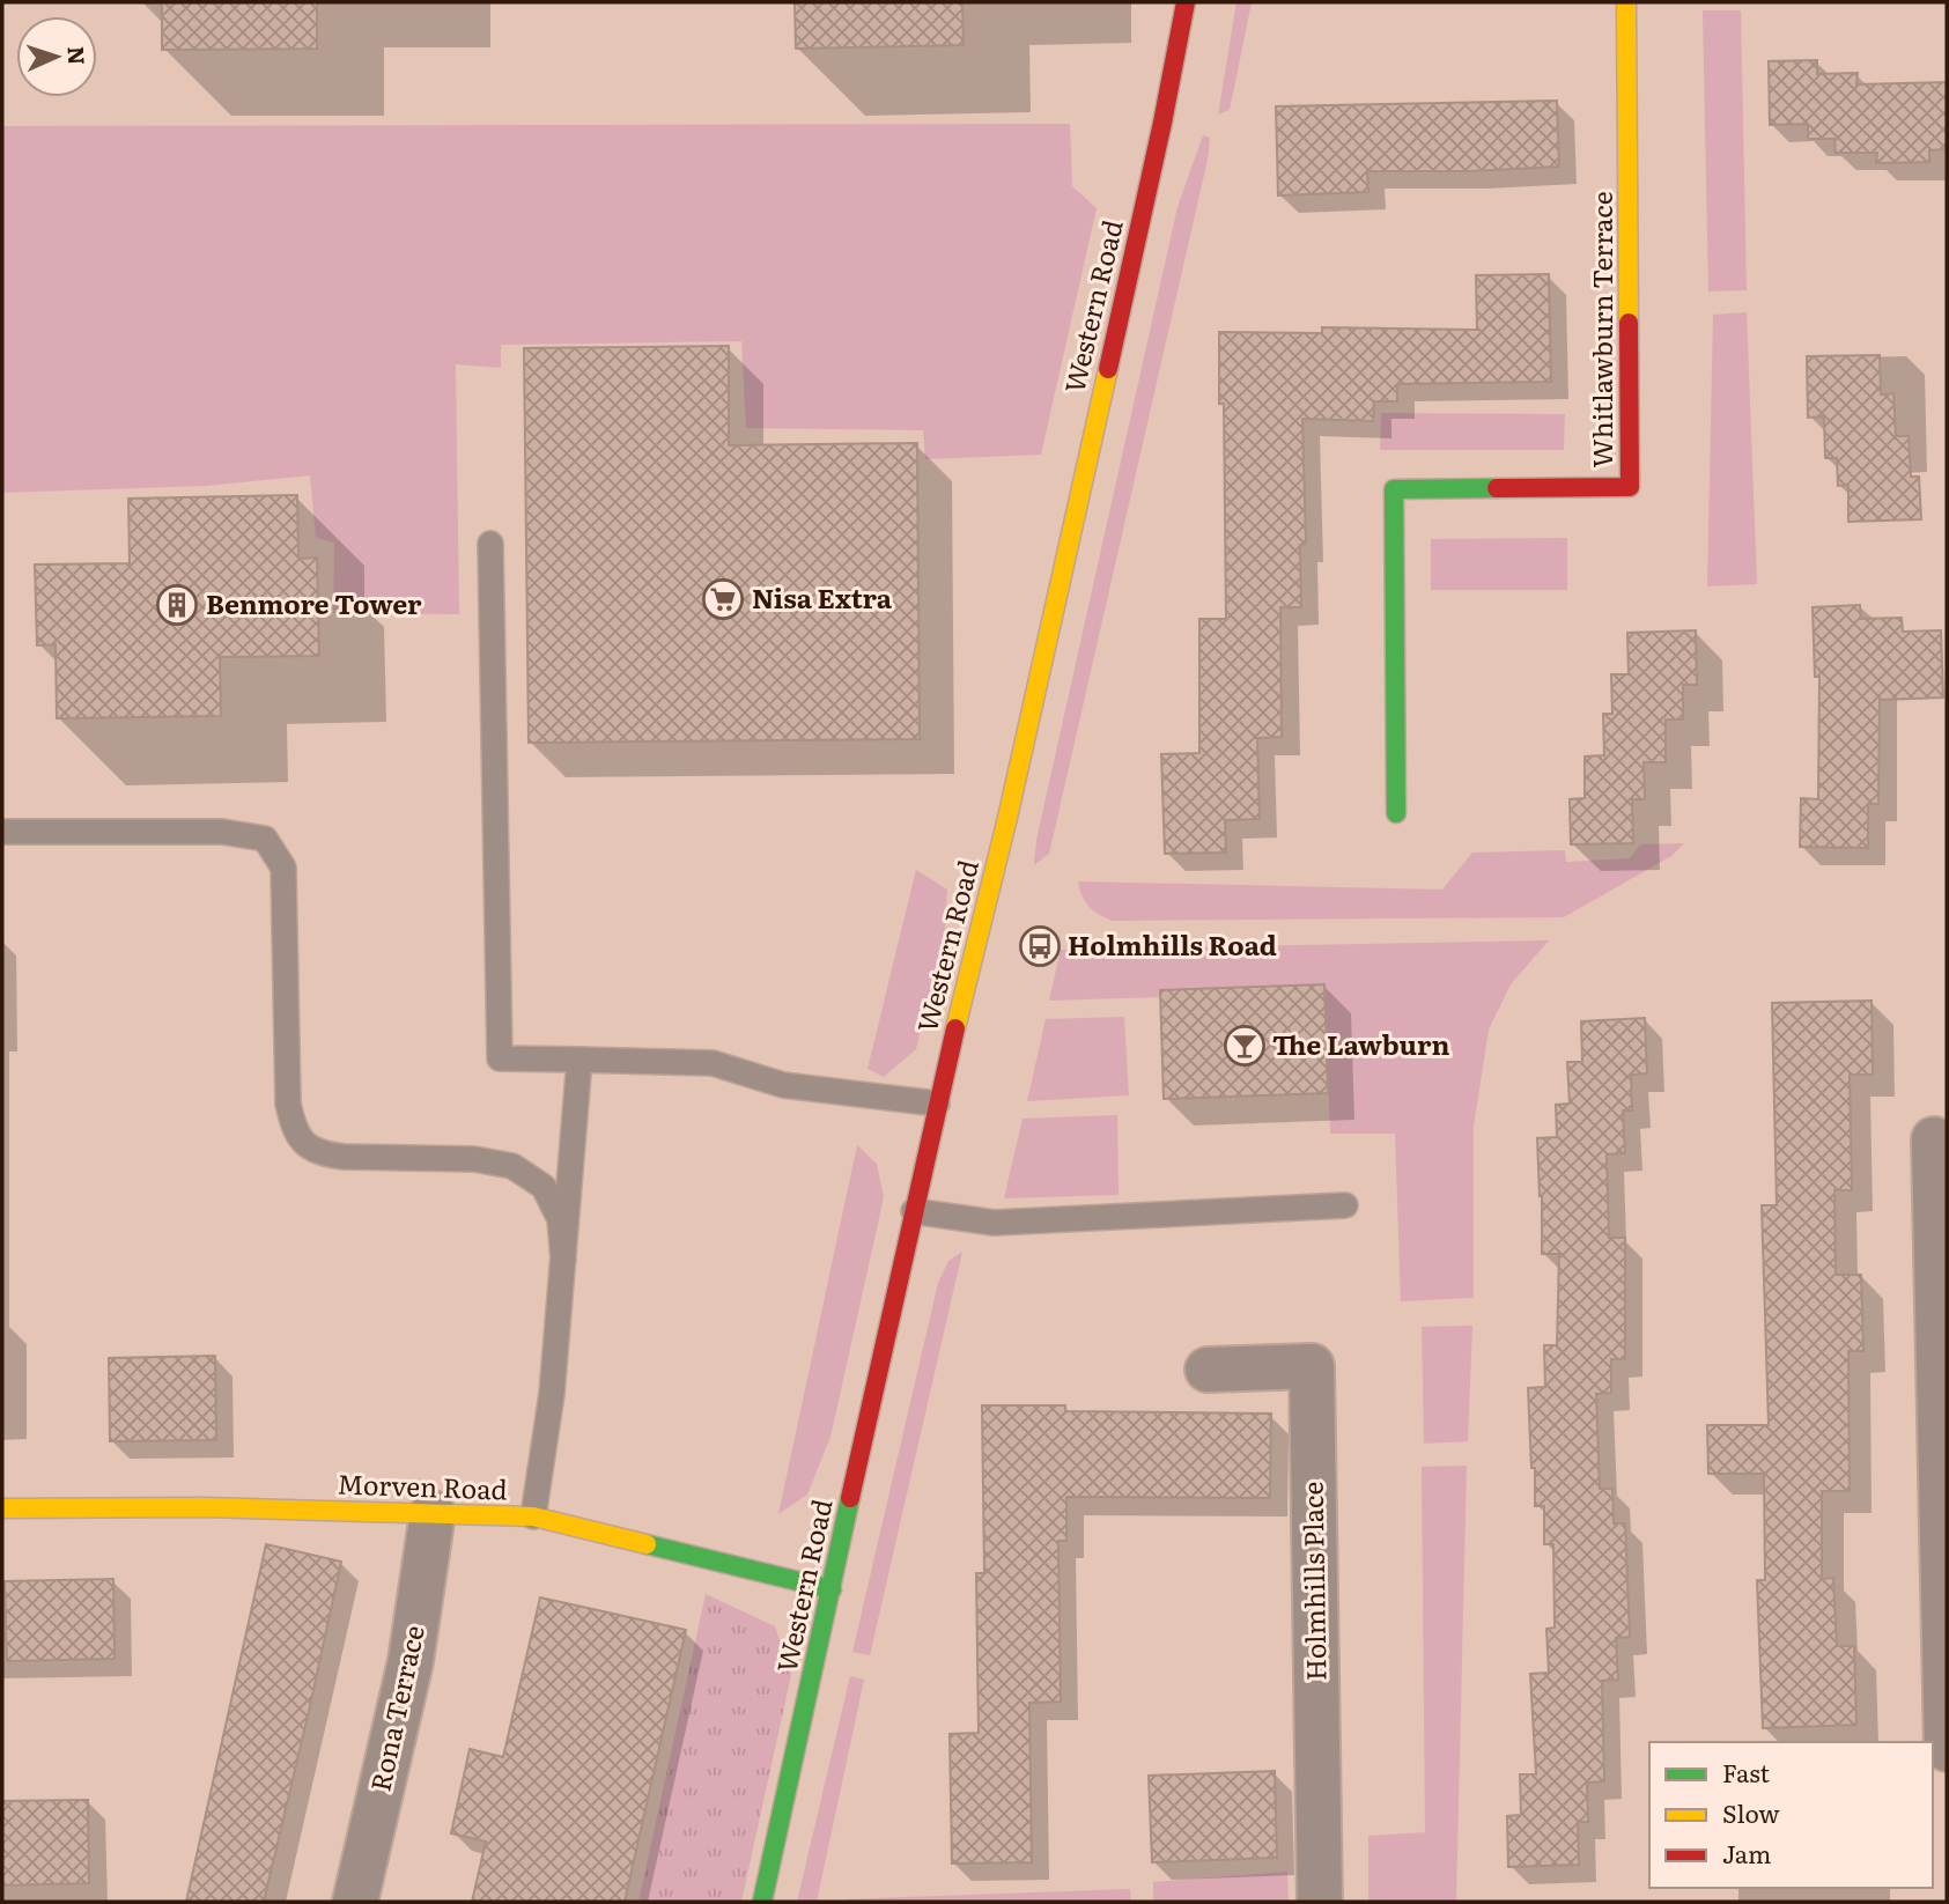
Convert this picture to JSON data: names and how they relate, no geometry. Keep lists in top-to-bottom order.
{
  "streets": {
    "street": [
      "Western Road",
      "Whitlawburn Terrace",
      "Morven Road",
      "Holmhills Place",
      "Rona Terrace"
    ]
  },
  "crossings": [
    ["Western Road", "Morven Road"],
    ["Morven Road", "Rona Terrace"]
  ],
  "places": {
    "supermarket": ["Nisa Extra"],
    "building": ["Benmore Tower"],
    "bus stop": ["Holmhills Road"],
    "bar": ["The Lawburn"]
  },
  "legend": ["Fast", "Slow", "Jam"],
  "north": "right"
}
